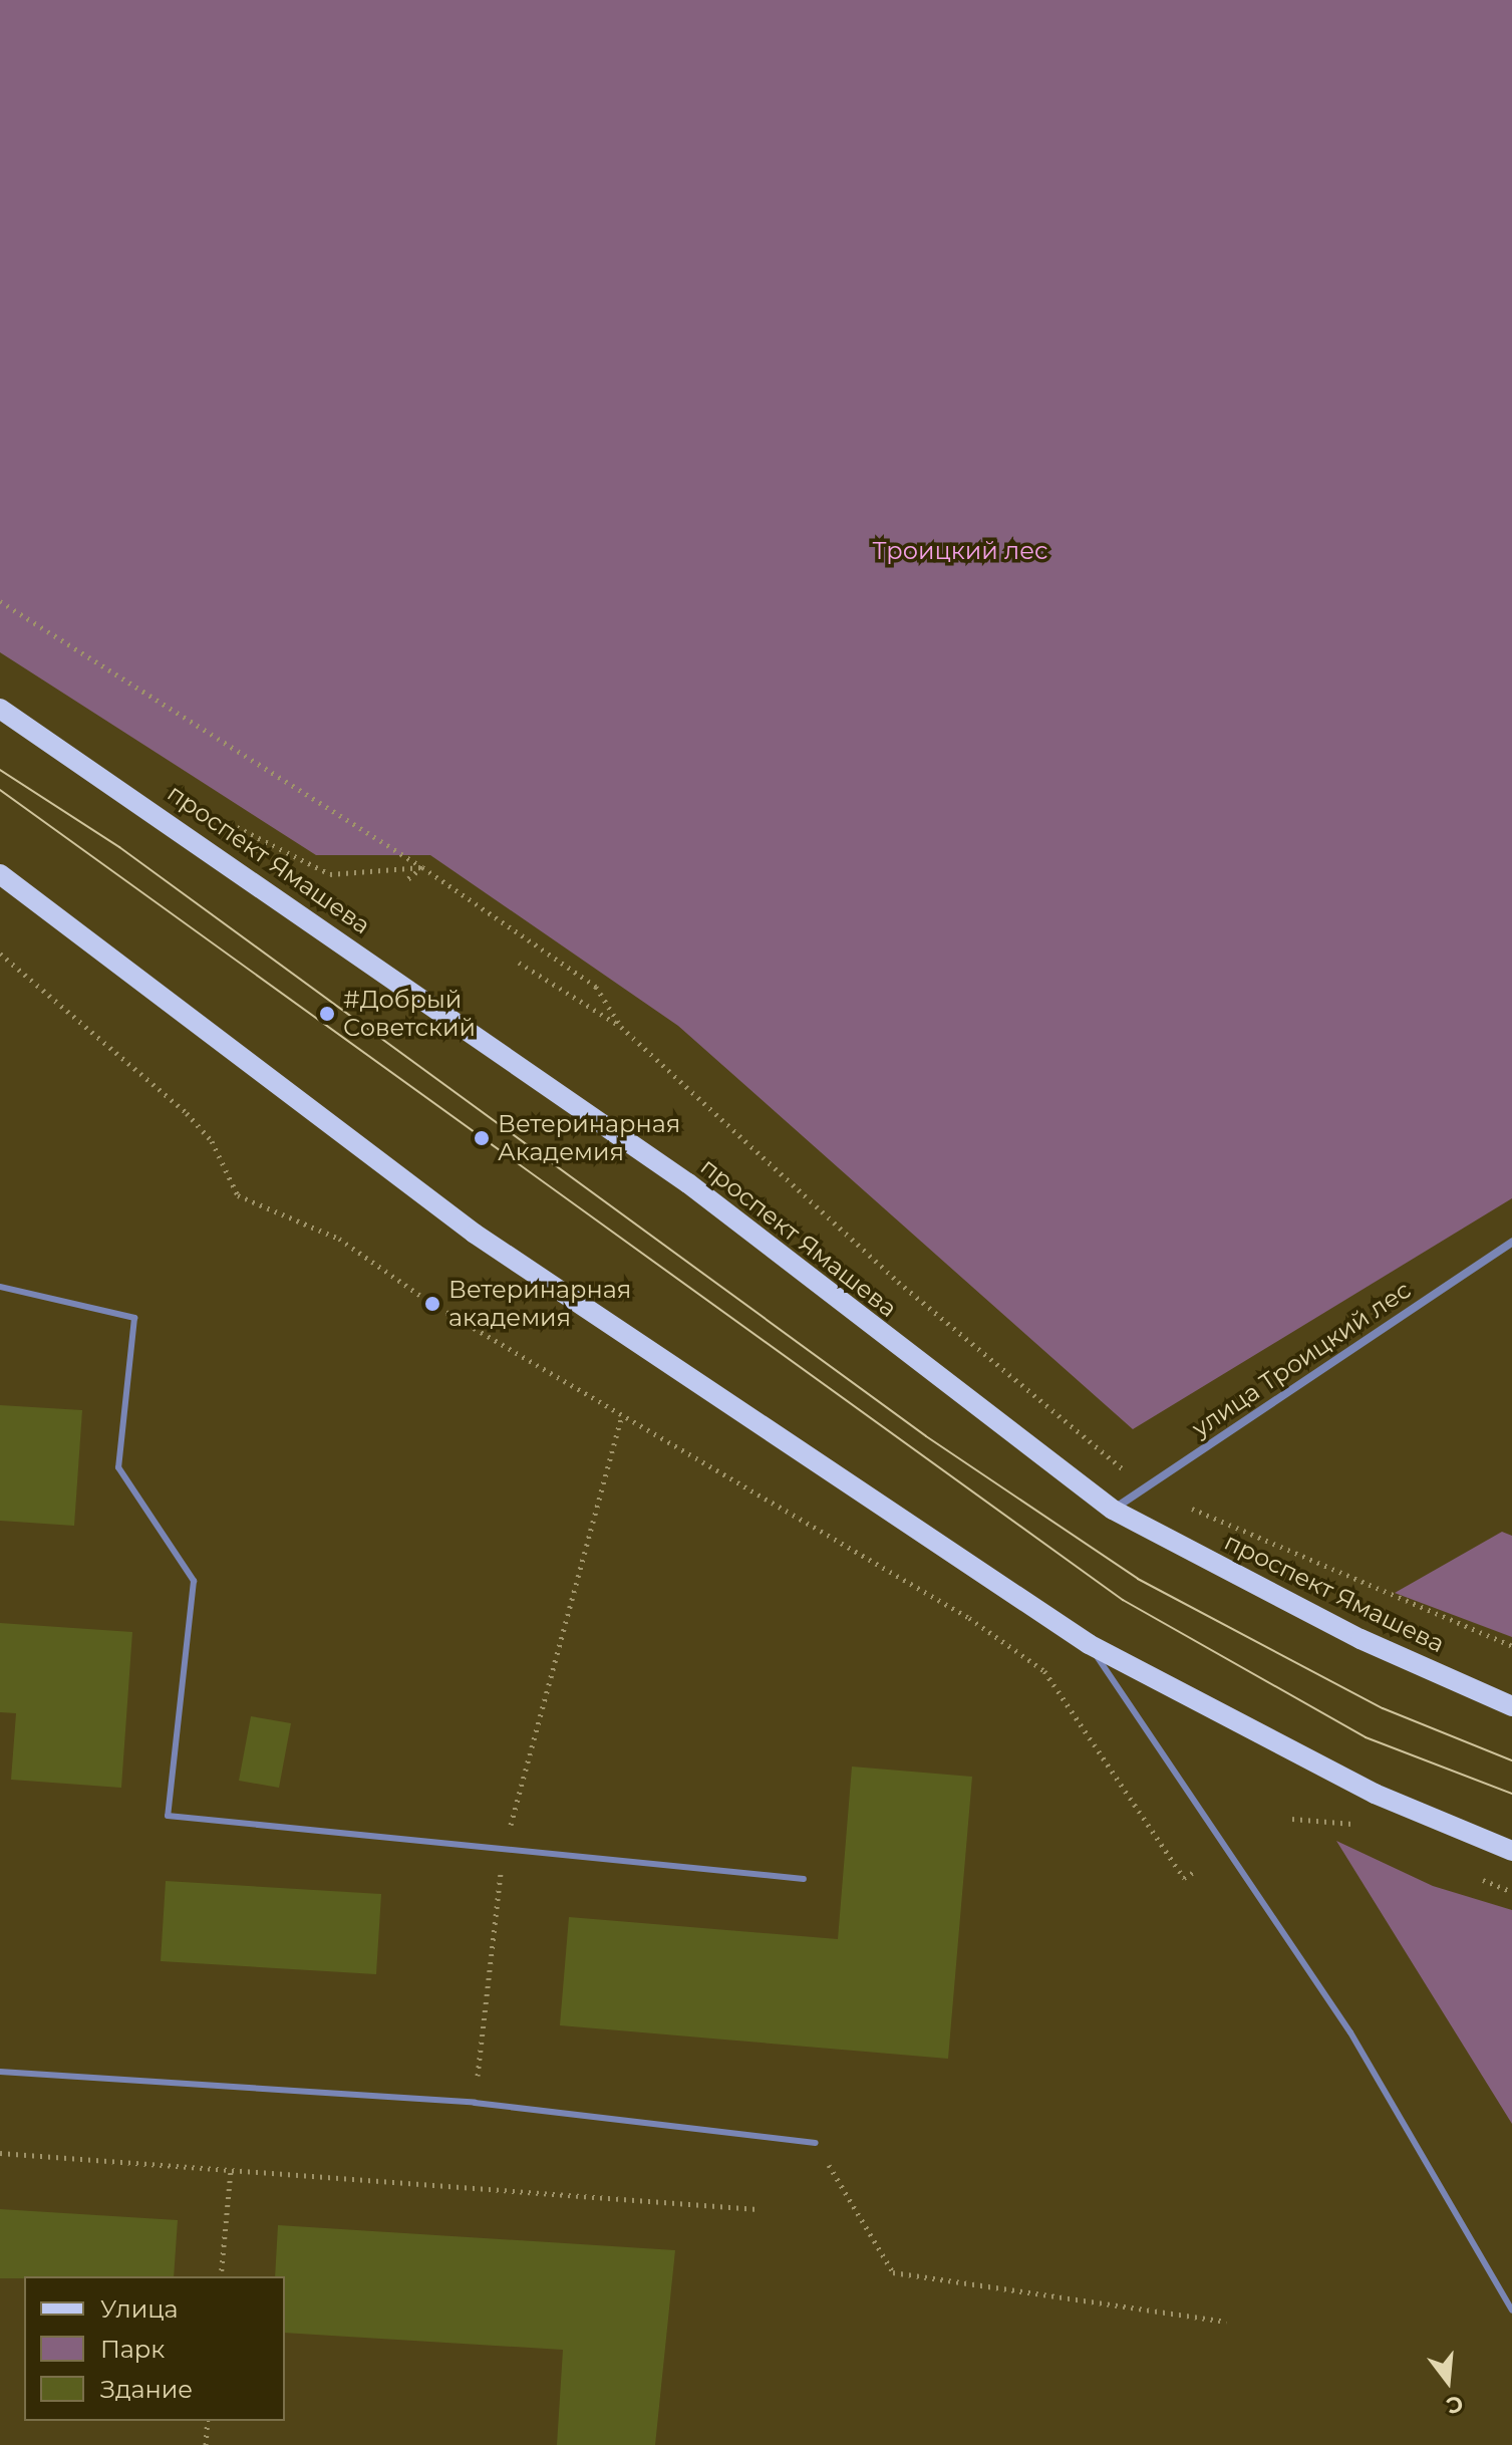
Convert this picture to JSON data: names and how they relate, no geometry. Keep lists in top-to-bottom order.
{
  "streets": {
    "main road": ["проспект Ямашева"],
    "street": ["улица Троицкий лес"]
  },
  "crossings": [
    ["проспект Ямашева", "улица Троицкий лес"]
  ],
  "parks": ["Троицкий лес"],
  "places": ["#Добрый Советский", "Ветеринарная Академия", "Ветеринарная академия"],
  "legend": ["Улица", "Парк", "Здание"],
  "north": "bottom"
}
